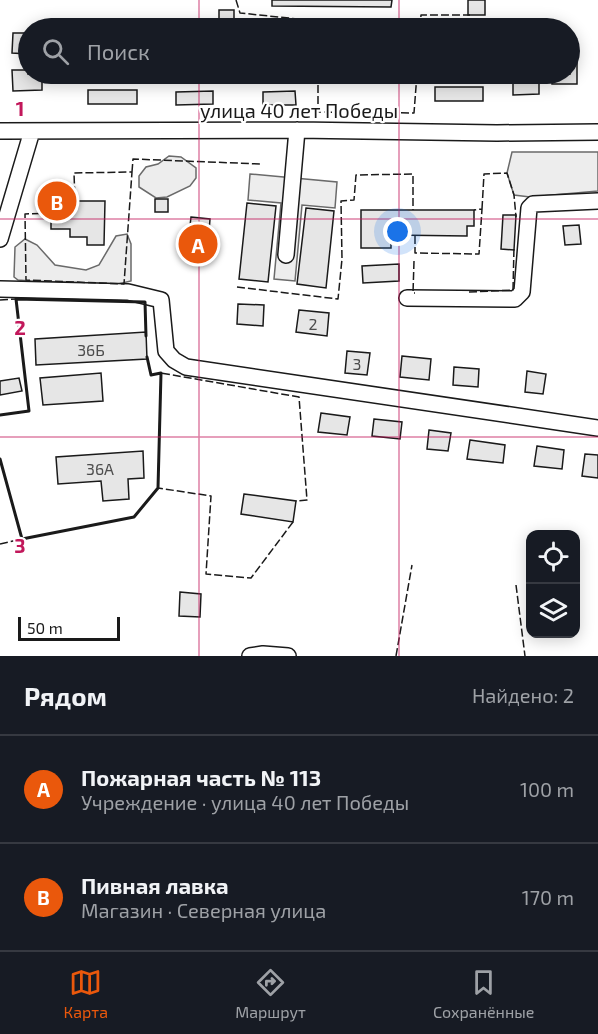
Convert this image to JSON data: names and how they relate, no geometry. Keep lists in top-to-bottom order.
{
  "streets": {
    "street": ["улица 40 лет Победы"]
  },
  "house_numbers": [
    "2",
    "36Б",
    "3",
    "36А"
  ],
  "scale_bar": "50 m",
  "page": {
    "search": "Поиск",
    "pins": ["B", "A"],
    "scale": "50 m",
    "heading": ["Рядом", "Найдено: 2"],
    "list": [
      {
        "mark": "A",
        "name": "Пожарная часть № 113",
        "note": "Учреждение · улица 40 лет Победы",
        "value": "100 m"
      },
      {
        "mark": "B",
        "name": "Пивная лавка",
        "note": "Магазин · Северная улица",
        "value": "170 m"
      }
    ],
    "nav": ["Карта", "Маршрут", "Сохранённые"]
  },
  "grid": {
    "rows": ["1", "2", "3"]
  }
}
